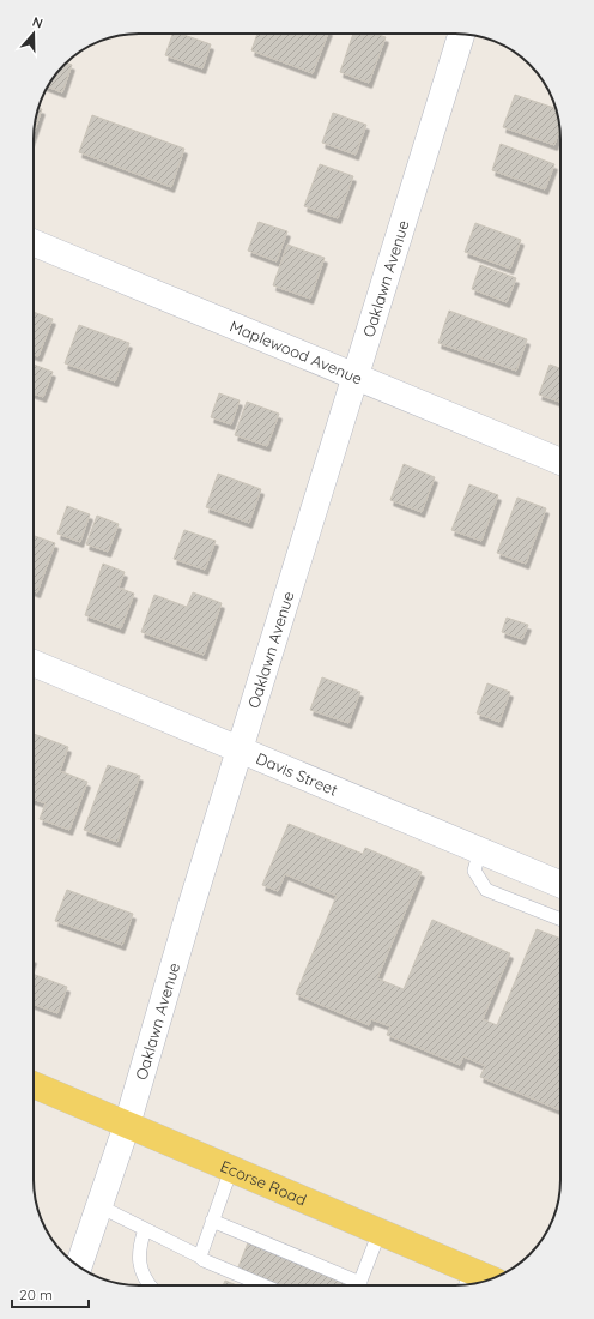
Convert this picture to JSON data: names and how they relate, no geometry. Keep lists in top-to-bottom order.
{
  "streets": {
    "main road": ["Ecorse Road"],
    "street": ["Oaklawn Avenue", "Maplewood Avenue", "Davis Street"]
  },
  "crossings": [
    ["Oaklawn Avenue", "Maplewood Avenue"],
    ["Oaklawn Avenue", "Davis Street"],
    ["Oaklawn Avenue", "Ecorse Road"]
  ],
  "scale_bar": "20 m",
  "north": "top"
}
